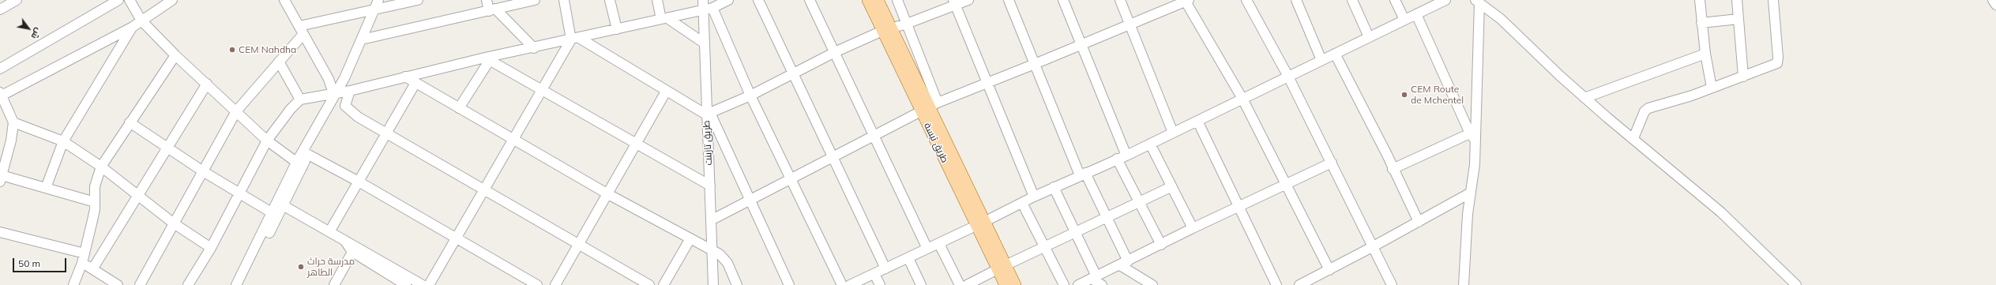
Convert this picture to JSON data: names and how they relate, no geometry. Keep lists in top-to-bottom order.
{
  "streets": {
    "main road": ["طريق تبسة"],
    "street": ["طريق تازبنت"]
  },
  "places": ["CEM Nahdha", "CEM Route de Mchentel", "مدرسة حراث الطاهر"],
  "scale_bar": "50 m",
  "north": "bottom right"
}
